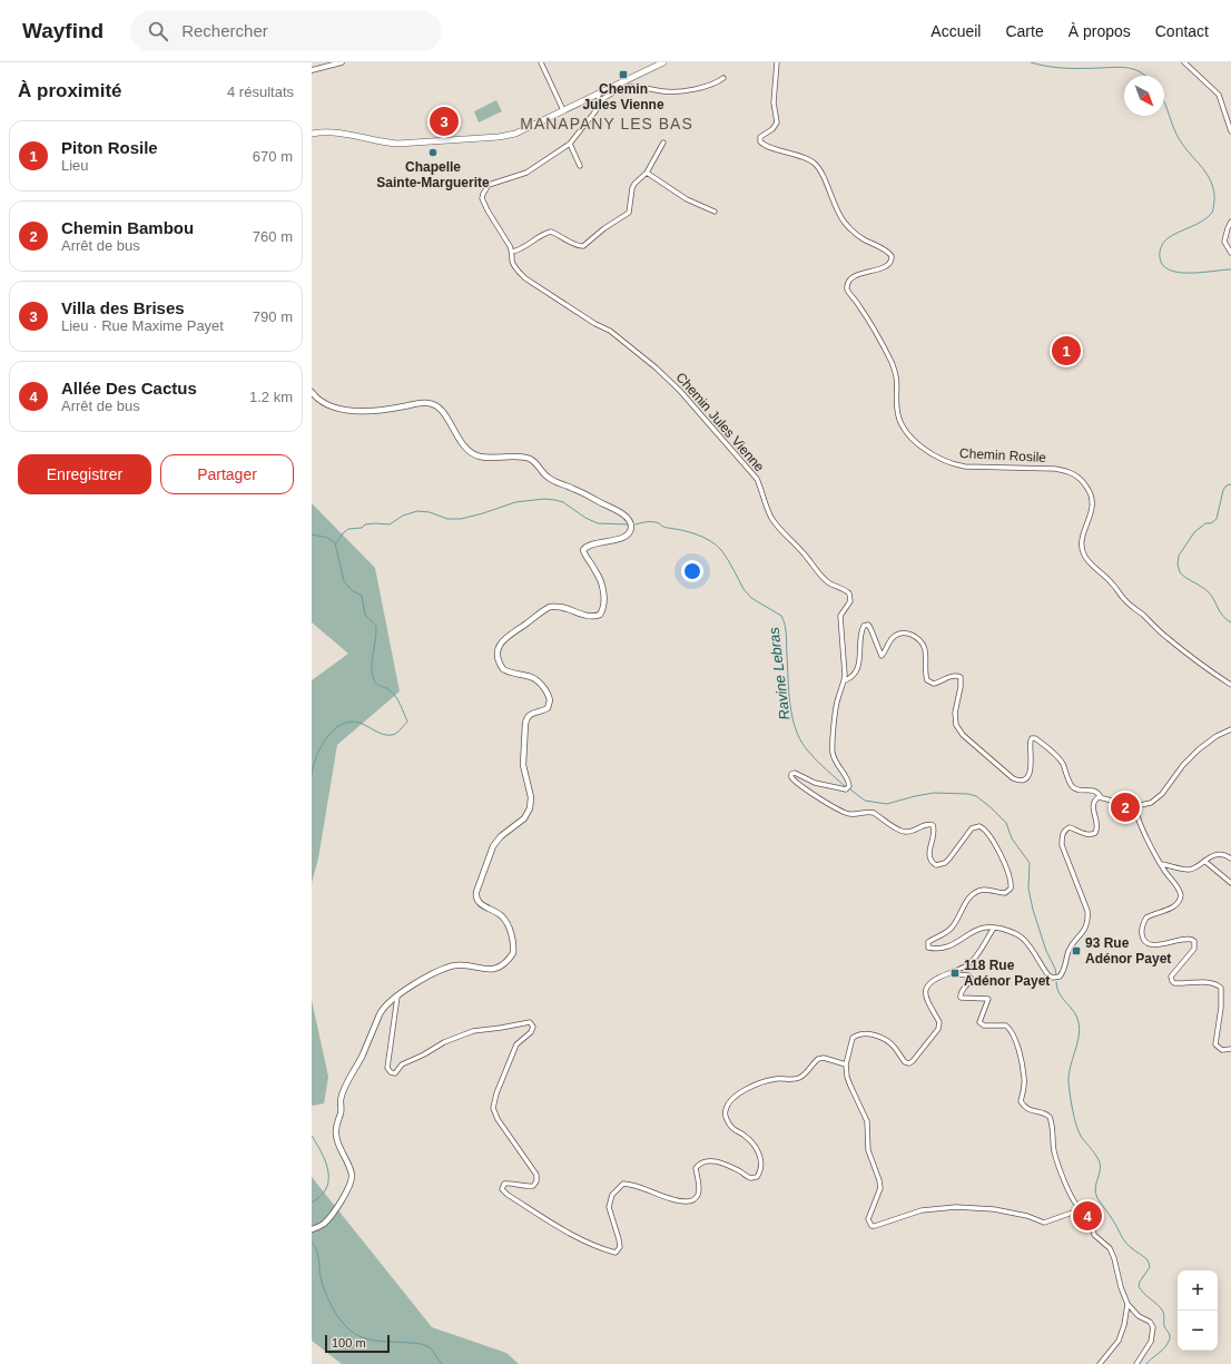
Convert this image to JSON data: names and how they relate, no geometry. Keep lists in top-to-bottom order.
{
  "streets": {
    "street": ["Chemin Jules Vienne", "Chemin Rosile"]
  },
  "districts": ["MANAPANY LES BAS"],
  "water": ["Ravine Lebras"],
  "places": {
    "transit": ["Chemin Jules Vienne", "93 Rue Adénor Payet", "118 Rue Adénor Payet"],
    "other": ["Chapelle Sainte-Marguerite"]
  },
  "scale_bar": "100 m",
  "north": "bottom right",
  "page": {
    "header": "Wayfind",
    "search": "Rechercher",
    "nav": [
      "Accueil",
      "Carte",
      "À propos",
      "Contact"
    ],
    "heading": ["À proximité", "4 résultats"],
    "pins": [
      "3",
      "1",
      "2",
      "4"
    ],
    "list": [
      {
        "mark": "1",
        "name": "Piton Rosile",
        "note": "Lieu",
        "value": "670 m"
      },
      {
        "mark": "2",
        "name": "Chemin Bambou",
        "note": "Arrêt de bus",
        "value": "760 m"
      },
      {
        "mark": "3",
        "name": "Villa des Brises",
        "note": "Lieu · Rue Maxime Payet",
        "value": "790 m"
      },
      {
        "mark": "4",
        "name": "Allée Des Cactus",
        "note": "Arrêt de bus",
        "value": "1.2 km"
      }
    ],
    "buttons": ["Enregistrer", "Partager"],
    "map_buttons": ["+", "−"],
    "scale": "100 m"
  }
}
